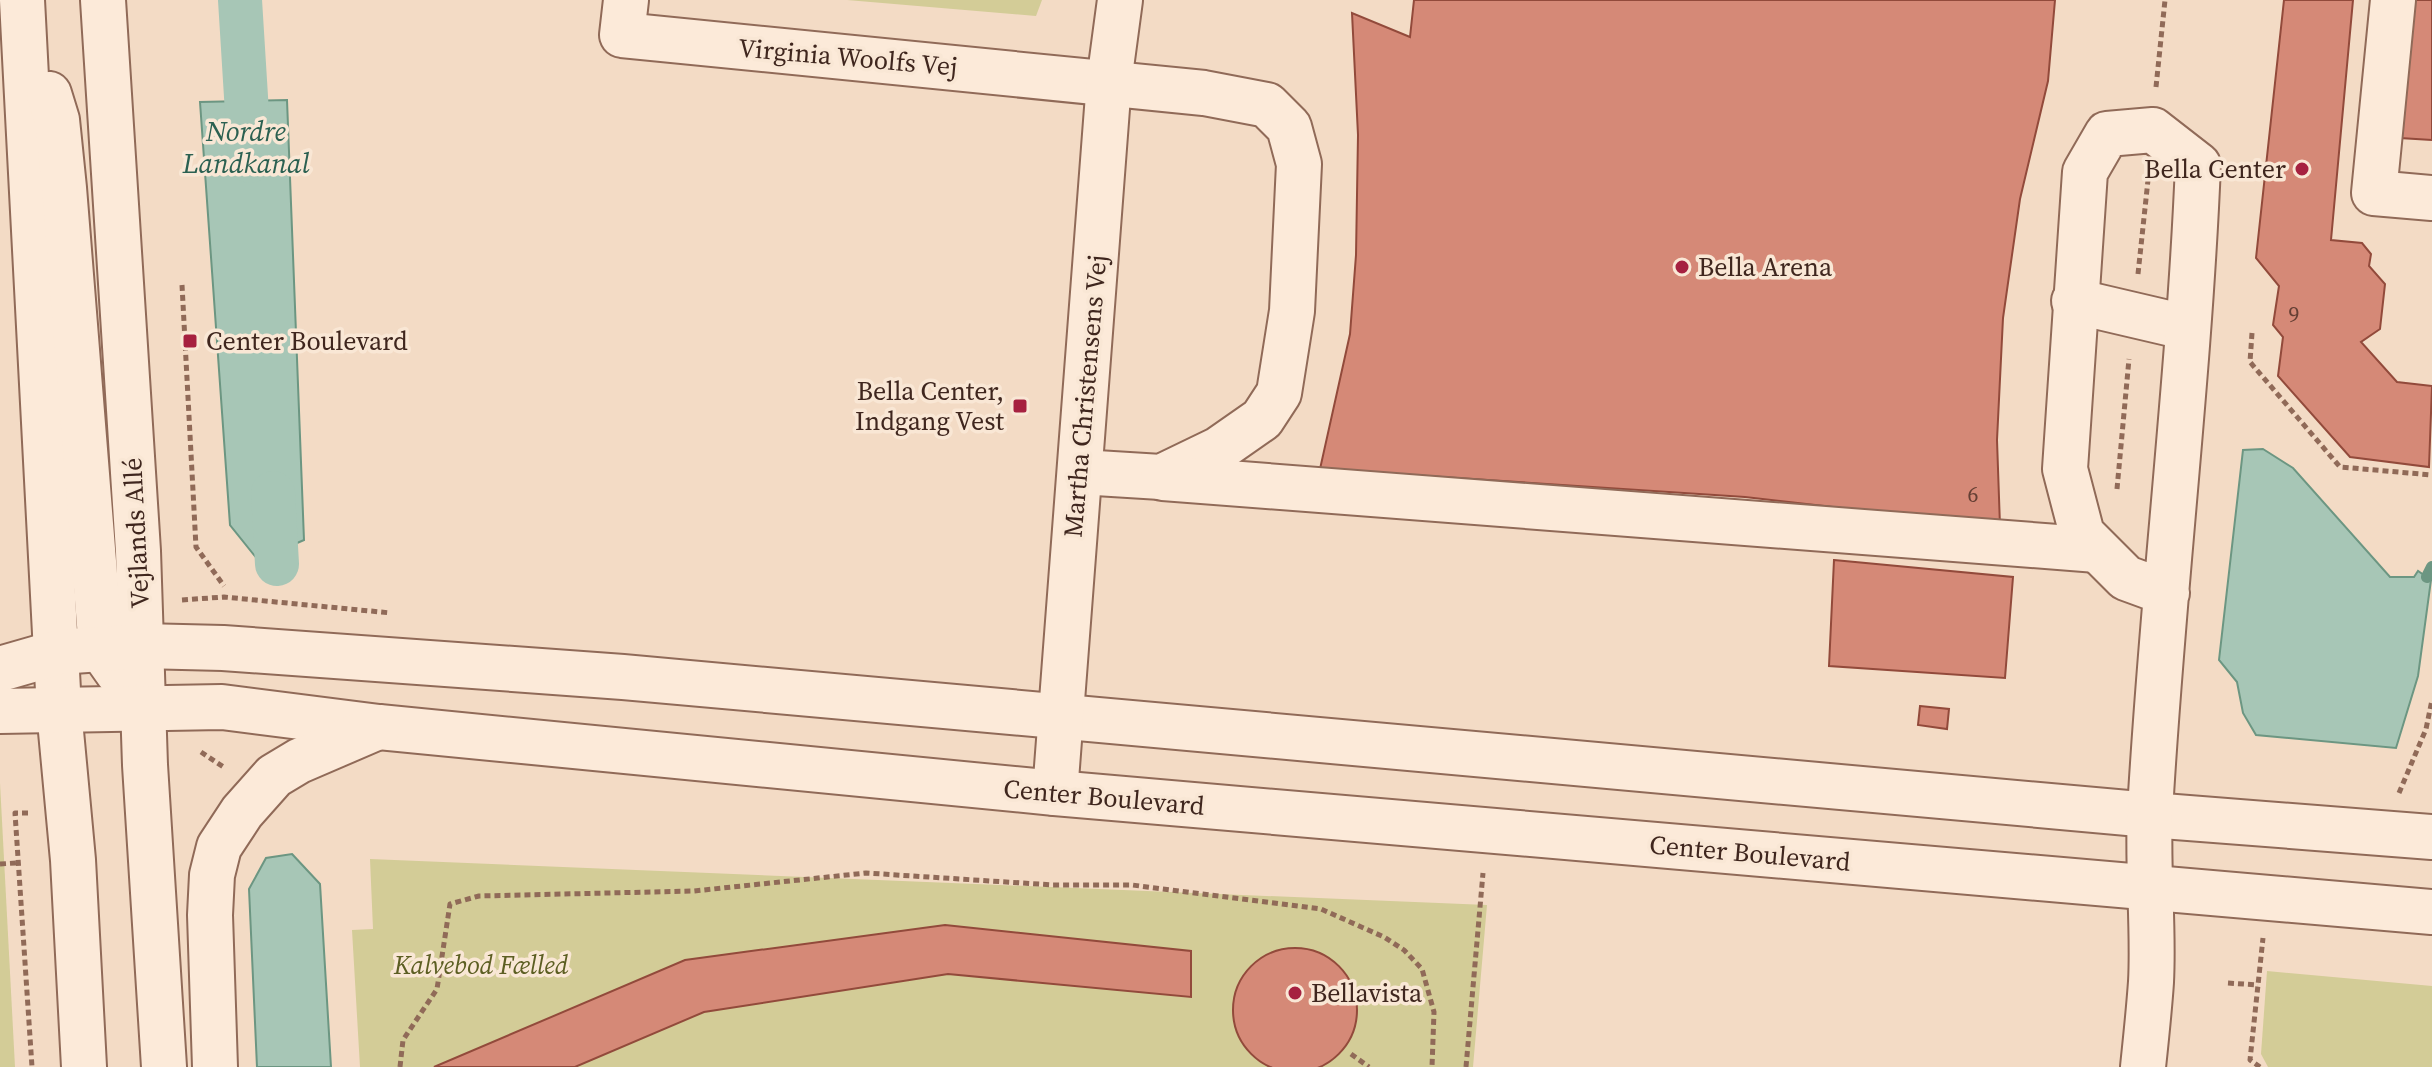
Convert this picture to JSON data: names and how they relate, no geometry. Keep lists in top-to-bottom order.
{
  "streets": {
    "street": [
      "Virginia Woolfs Vej",
      "Martha Christensens Vej",
      "Vejlands Allé",
      "Center Boulevard"
    ]
  },
  "crossings": [
    ["Virginia Woolfs Vej", "Martha Christensens Vej"],
    ["Martha Christensens Vej", "Center Boulevard"],
    ["Vejlands Allé", "Center Boulevard"]
  ],
  "water": ["Nordre Landkanal"],
  "parks": ["Kalvebod Fælled"],
  "places": {
    "other": ["Bella Center", "Bella Arena", "Bellavista"],
    "transit": ["Center Boulevard", "Bella Center, Indgang Vest"]
  },
  "house_numbers": ["9", "6"]
}
